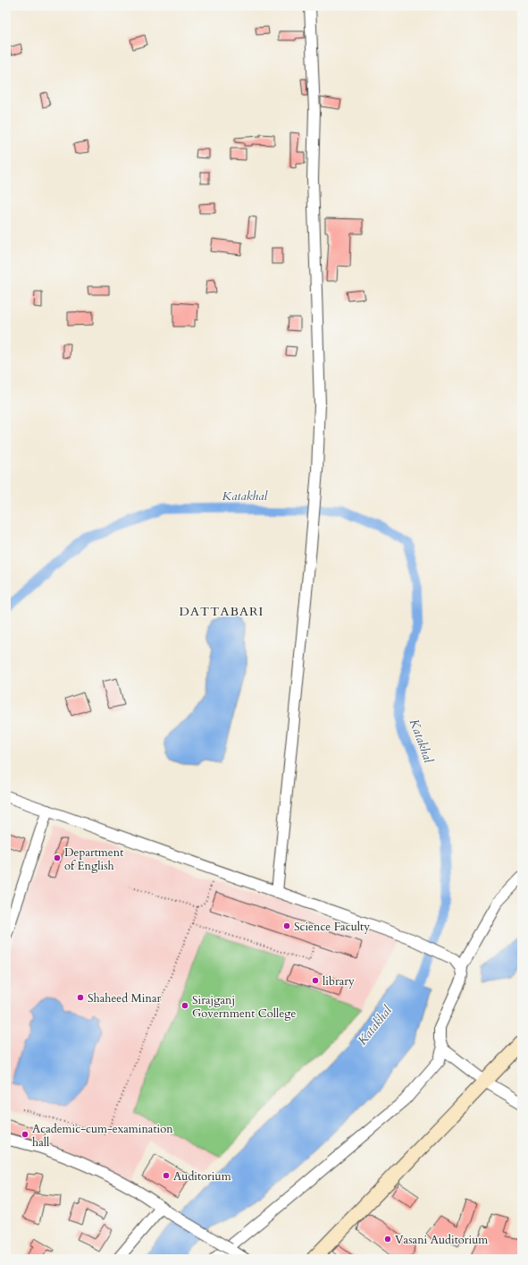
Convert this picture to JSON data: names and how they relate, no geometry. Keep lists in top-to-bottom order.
{
  "districts": ["DATTABARI"],
  "water": ["Katakhal"],
  "places": [
    "Department of English",
    "Science Faculty",
    "library",
    "Shaheed Minar",
    "Sirajganj Government College",
    "Academic-cum-examination hall",
    "Auditorium",
    "Vasani Auditorium"
  ]
}
